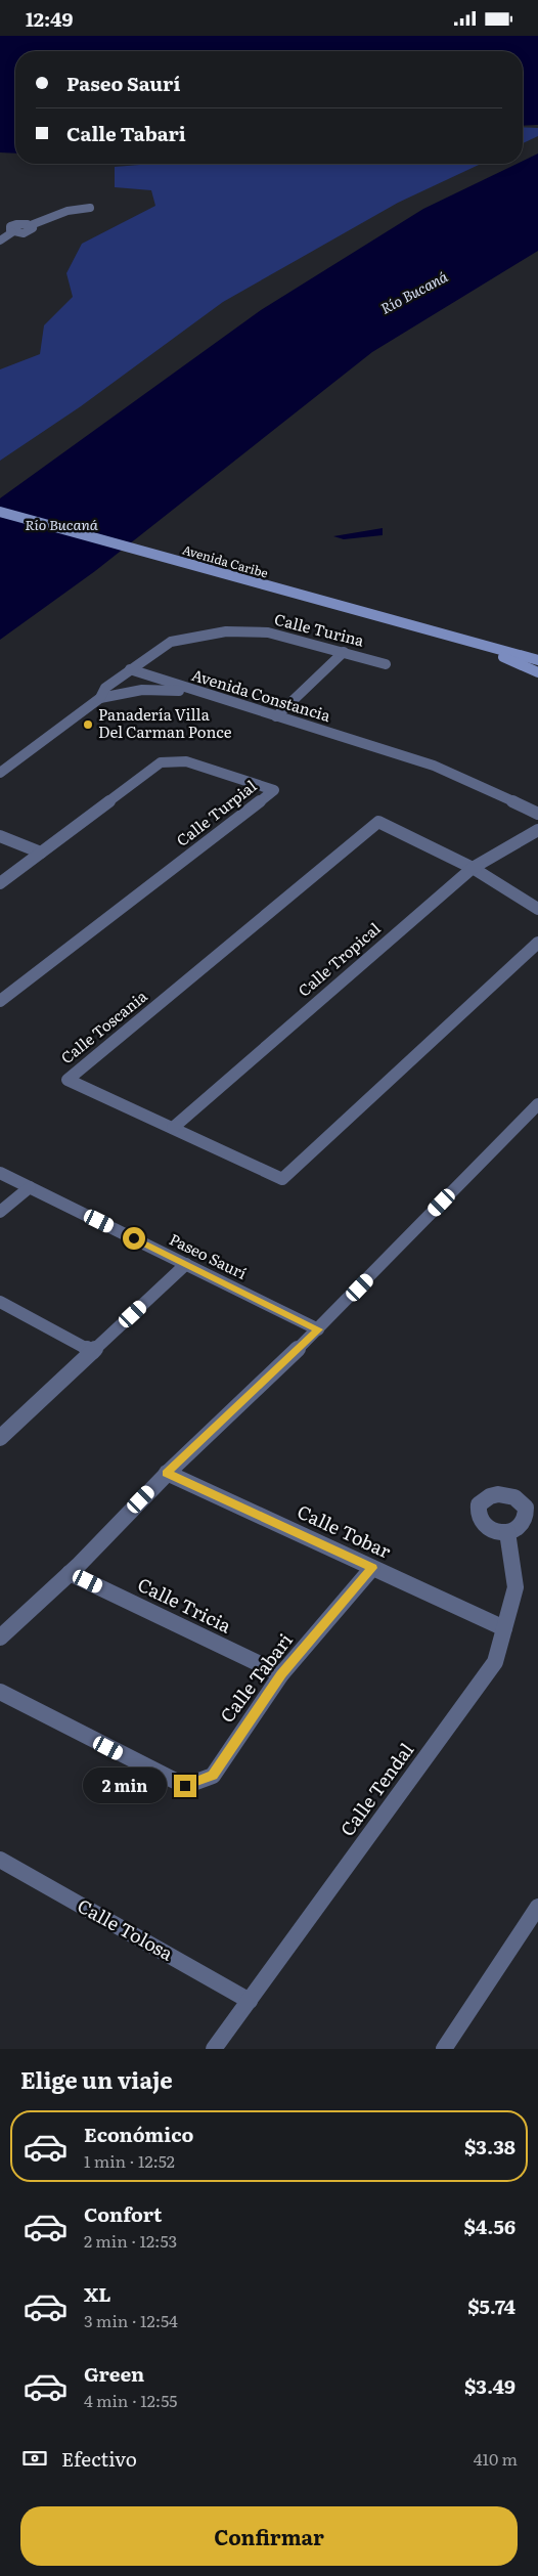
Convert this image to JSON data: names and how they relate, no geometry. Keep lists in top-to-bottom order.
{
  "streets": {
    "street": [
      "Avenida Caribe",
      "Calle Turina",
      "Avenida Constancia",
      "Calle Turpial",
      "Calle Tropical",
      "Calle Toscania",
      "Paseo Saurí",
      "Calle Tobar",
      "Calle Tricia",
      "Calle Tabari",
      "Calle Tendal",
      "Calle Tolosa"
    ]
  },
  "crossings": [
    ["Calle Turina", "Avenida Constancia"],
    ["Calle Tropical", "Calle Toscania"],
    ["Calle Tobar", "Calle Tabari"],
    ["Calle Tobar", "Calle Tendal"],
    ["Calle Tricia", "Calle Tabari"],
    ["Calle Tendal", "Calle Tolosa"]
  ],
  "water": ["Río Bucaná"],
  "places": ["Panadería Villa Del Carman Ponce"],
  "page": {
    "status": "12:49",
    "banner": ["Paseo Saurí", "Calle Tabari"],
    "bubble": "2 min",
    "heading": "Elige un viaje",
    "list": [
      {
        "name": "Económico",
        "note": "1 min · 12:52",
        "value": "$3.38"
      },
      {
        "name": "Confort",
        "note": "2 min · 12:53",
        "value": "$4.56"
      },
      {
        "name": "XL",
        "note": "3 min · 12:54",
        "value": "$5.74"
      },
      {
        "name": "Green",
        "note": "4 min · 12:55",
        "value": "$3.49"
      }
    ],
    "pay": ["Efectivo", "410 m"],
    "buttons": "Confirmar"
  }
}
